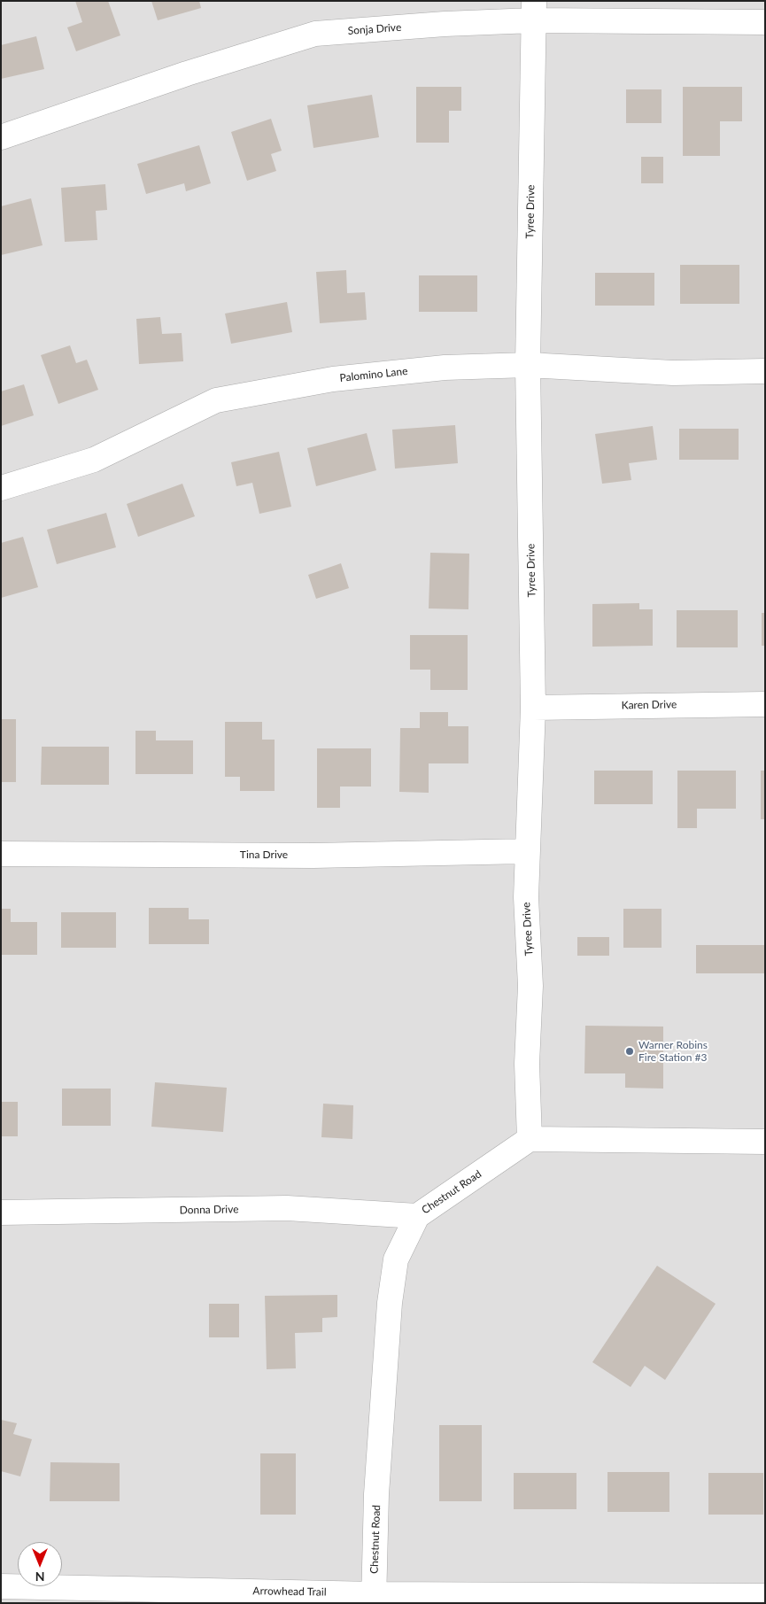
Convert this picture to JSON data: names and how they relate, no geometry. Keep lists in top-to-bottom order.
{
  "streets": {
    "street": [
      "Sonja Drive",
      "Tyree Drive",
      "Palomino Lane",
      "Karen Drive",
      "Tina Drive",
      "Chestnut Road",
      "Donna Drive",
      "Arrowhead Trail"
    ]
  },
  "crossings": [
    ["Sonja Drive", "Tyree Drive"],
    ["Tyree Drive", "Palomino Lane"],
    ["Tyree Drive", "Karen Drive"],
    ["Tyree Drive", "Tina Drive"],
    ["Tyree Drive", "Chestnut Road"],
    ["Chestnut Road", "Donna Drive"],
    ["Chestnut Road", "Arrowhead Trail"]
  ],
  "places": ["Warner Robins Fire Station #3"],
  "north": "bottom"
}
